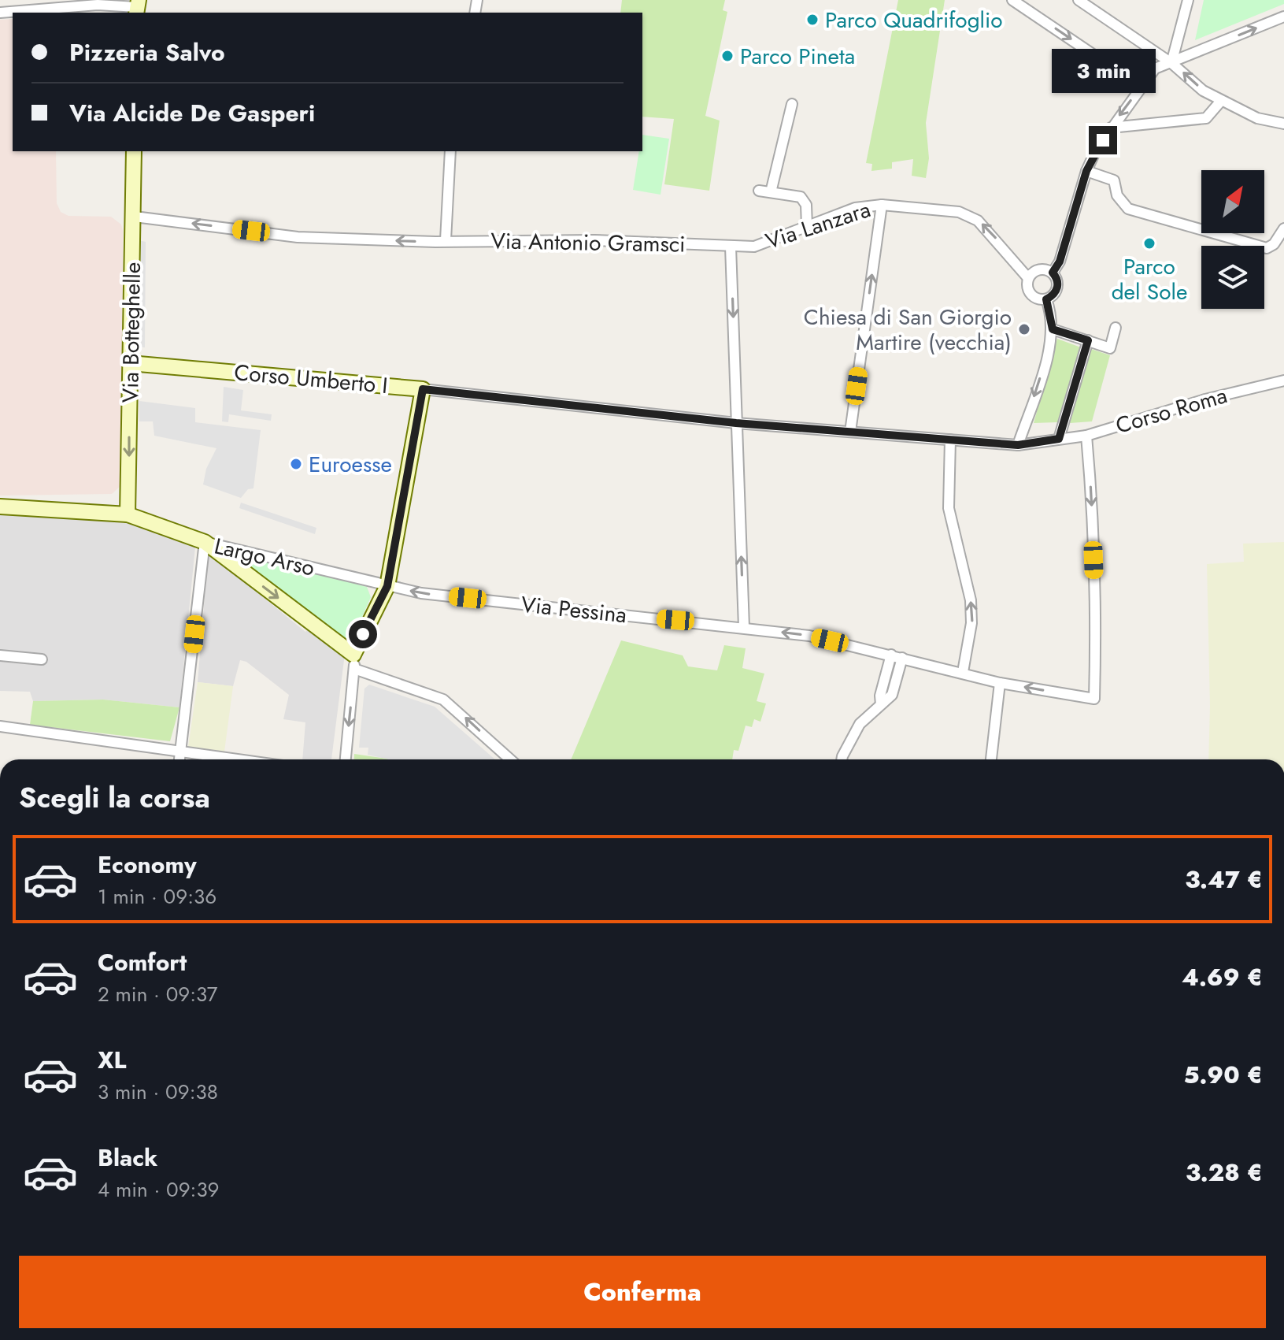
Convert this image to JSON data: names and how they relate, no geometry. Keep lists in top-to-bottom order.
{
  "streets": {
    "main road": ["Via Botteghelle", "Corso Umberto I", "Largo Arso"],
    "street": [
      "Via Lanzara",
      "Via Antonio Gramsci",
      "Corso Roma",
      "Via Pessina"
    ]
  },
  "crossings": [
    ["Via Lanzara", "Via Antonio Gramsci"],
    ["Via Antonio Gramsci", "Via Botteghelle"],
    ["Via Botteghelle", "Corso Umberto I"],
    ["Corso Umberto I", "Corso Roma"],
    ["Corso Roma", "Via Pessina"],
    ["Largo Arso", "Via Pessina"]
  ],
  "one_way": ["Via Lanzara", "Via Antonio Gramsci", "Via Botteghelle"],
  "places": [
    "Parco Quadrifoglio",
    "Parco Pineta",
    "Parco del Sole",
    "Chiesa di San Giorgio Martire (vecchia)",
    "Euroesse"
  ],
  "north": "top right",
  "page": {
    "banner": ["Pizzeria Salvo", "Via Alcide De Gasperi"],
    "bubble": "3 min",
    "heading": "Scegli la corsa",
    "list": [
      {
        "name": "Economy",
        "note": "1 min · 09:36",
        "value": "3.47 €"
      },
      {
        "name": "Comfort",
        "note": "2 min · 09:37",
        "value": "4.69 €"
      },
      {
        "name": "XL",
        "note": "3 min · 09:38",
        "value": "5.90 €"
      },
      {
        "name": "Black",
        "note": "4 min · 09:39",
        "value": "3.28 €"
      }
    ],
    "buttons": "Conferma"
  }
}
